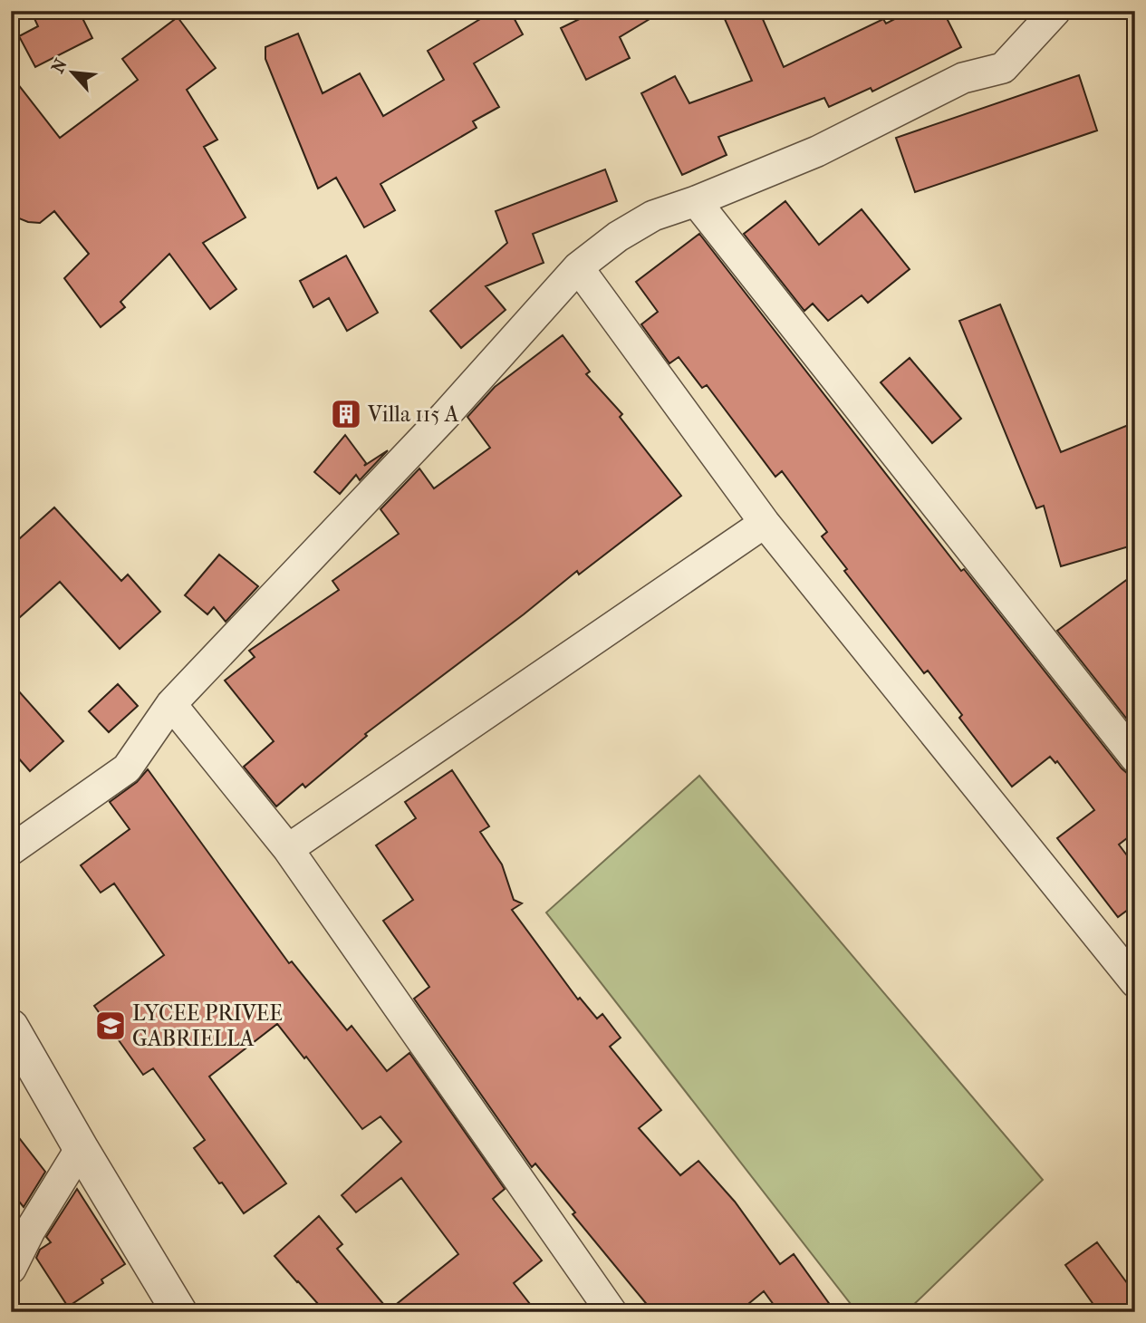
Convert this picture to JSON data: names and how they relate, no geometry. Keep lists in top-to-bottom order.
{
  "places": {
    "building": ["Villa 115 A"],
    "school or university": ["LYCEE PRIVEE GABRIELLA"]
  },
  "north": "top left"
}
